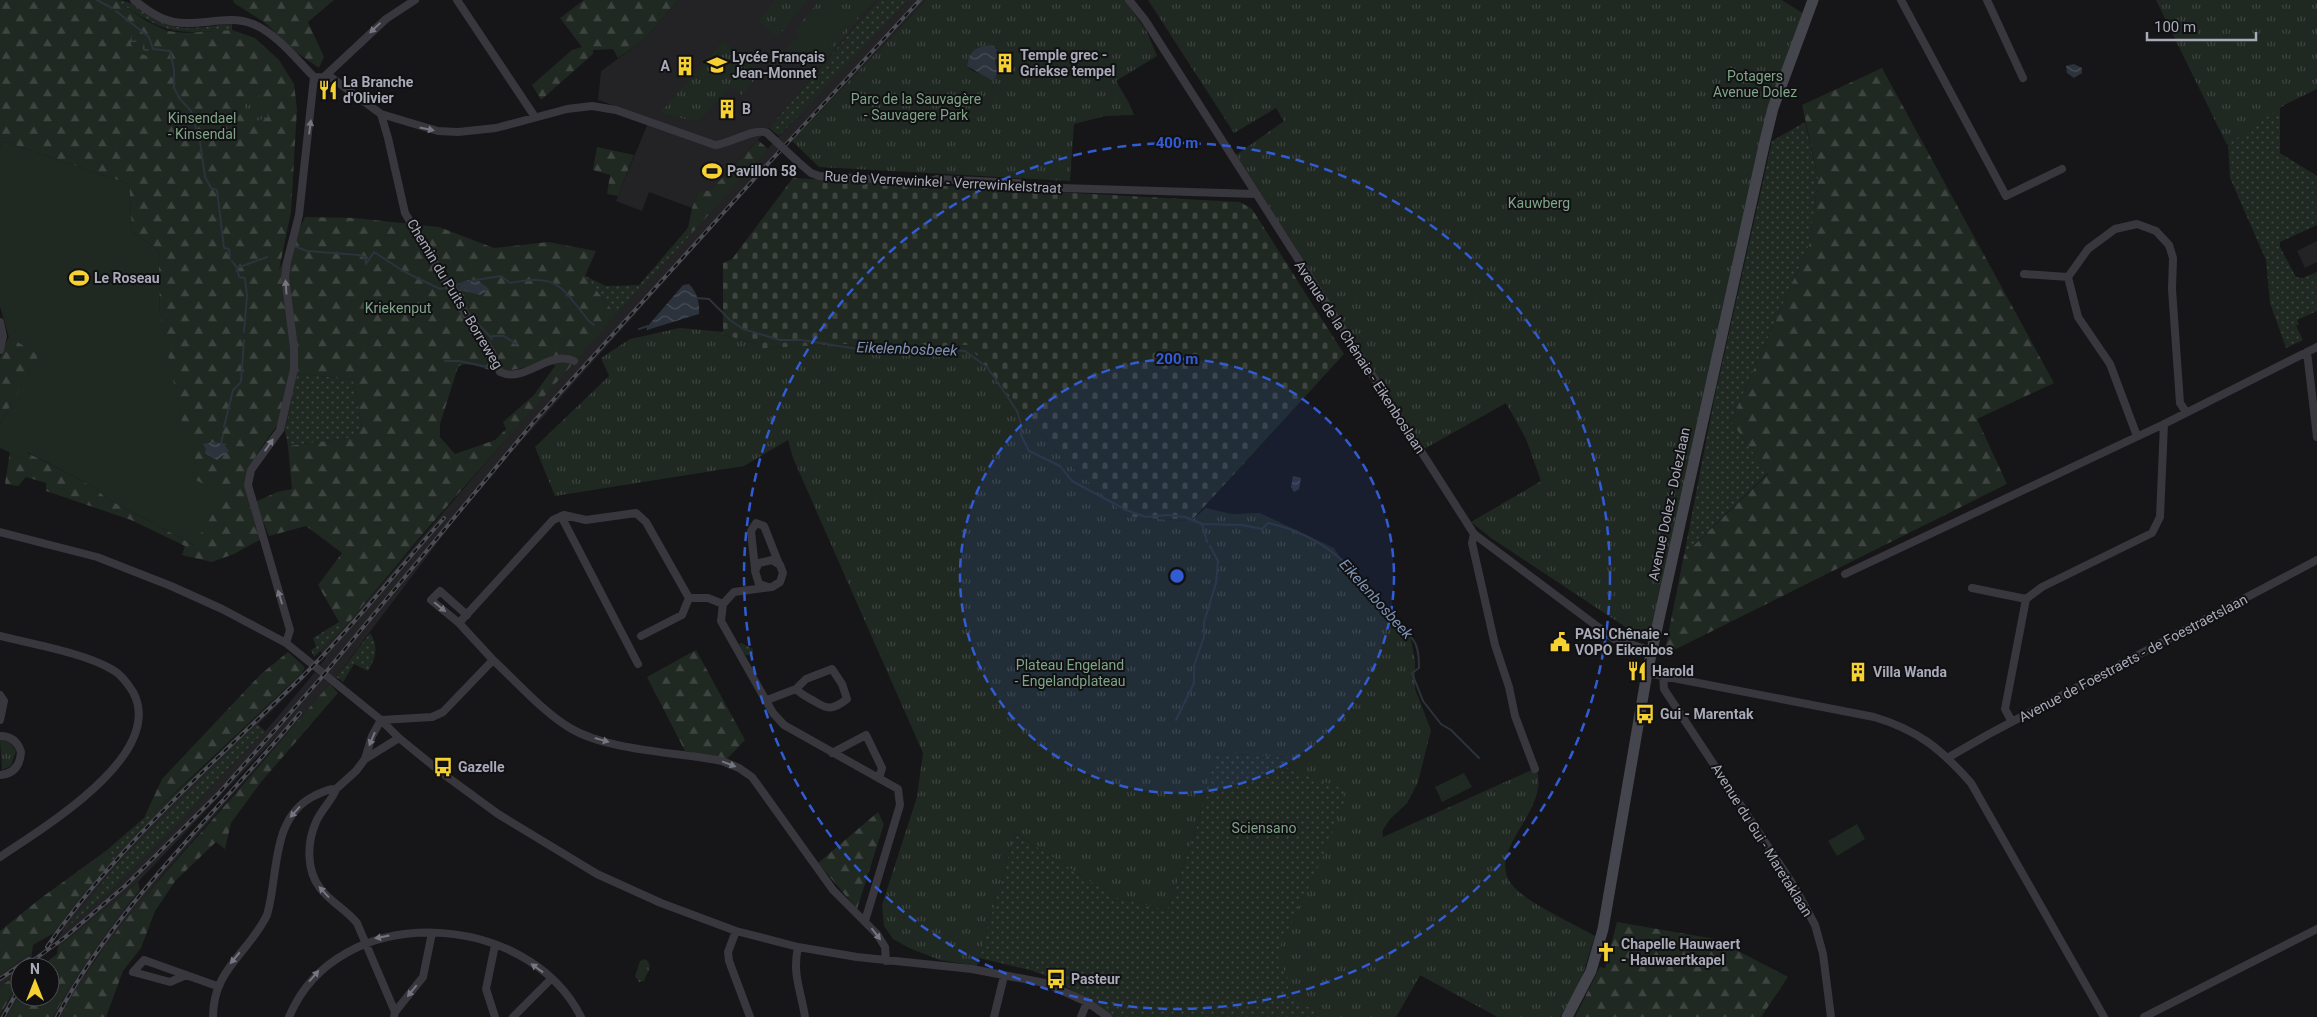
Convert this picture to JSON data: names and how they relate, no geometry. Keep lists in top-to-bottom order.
{
  "streets": {
    "street": [
      "Rue de Verrewinkel - Verrewinkelstraat",
      "Chemin du Puits - Borreweg",
      "Avenue de la Chênaie - Eikenboslaan",
      "Avenue Dolez - Dolezlaan",
      "Avenue de Foestraets - de Foestraetslaan",
      "Avenue du Gui - Maretaklaan"
    ]
  },
  "crossings": [
    ["Rue de Verrewinkel - Verrewinkelstraat", "Chemin du Puits - Borreweg"],
    ["Rue de Verrewinkel - Verrewinkelstraat", "Avenue de la Chênaie - Eikenboslaan"],
    ["Avenue de la Chênaie - Eikenboslaan", "Avenue Dolez - Dolezlaan"]
  ],
  "water": ["Eikelenbosbeek"],
  "parks": [
    "Potagers Avenue Dolez",
    "Parc de la Sauvagère - Sauvagere Park",
    "Kinsendael - Kinsendal",
    "Kauwberg",
    "Kriekenput",
    "Plateau Engeland - Engelandplateau",
    "Sciensano"
  ],
  "places": {
    "building": [
      "Temple grec - Griekse tempel",
      "A",
      "B",
      "Villa Wanda"
    ],
    "school or university": ["Lycée Français Jean-Monnet"],
    "restaurant": ["La Branche d'Olivier", "Harold"],
    "sports": ["Pavillon 58", "Le Roseau"],
    "public building": ["PASI Chênaie - VOPO Eikenbos"],
    "bus stop": ["Gui - Marentak", "Gazelle", "Pasteur"],
    "church": ["Chapelle Hauwaert - Hauwaertkapel"]
  },
  "scale_bar": "100 m",
  "north": "top",
  "rings": ["400 m", "200 m"]
}
